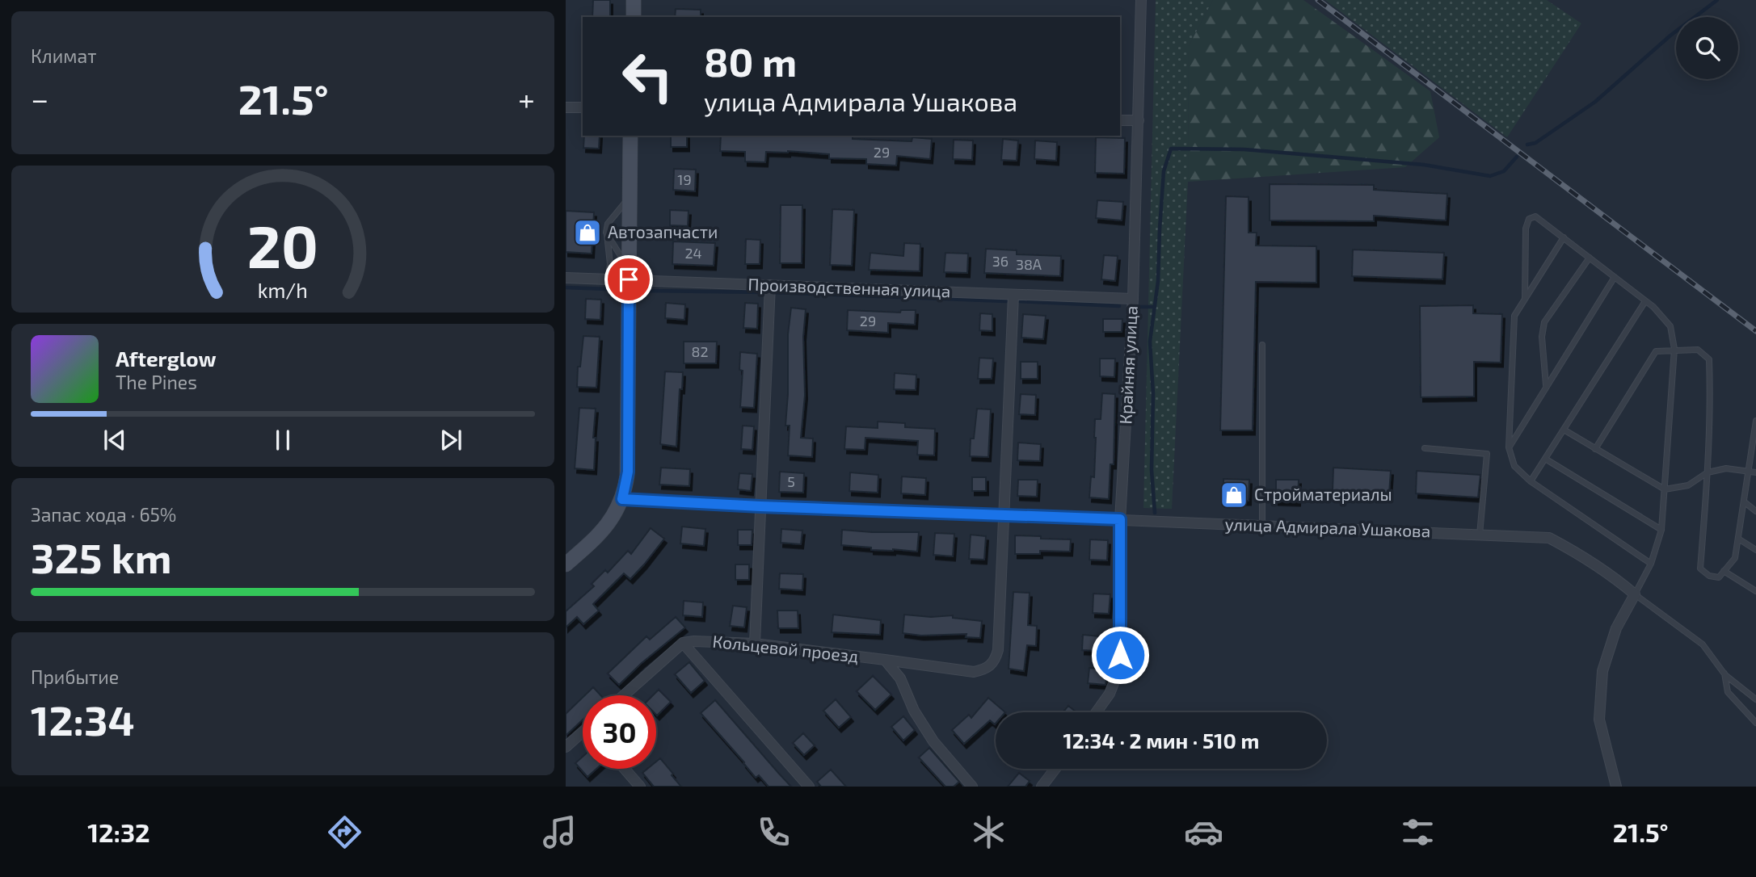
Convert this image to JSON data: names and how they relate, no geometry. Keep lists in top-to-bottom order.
{
  "streets": {
    "street": [
      "Производственная улица",
      "Крайняя улица",
      "улица Адмирала Ушакова",
      "Кольцевой проезд"
    ]
  },
  "crossings": [
    ["Производственная улица", "Крайняя улица"],
    ["Крайняя улица", "улица Адмирала Ушакова"],
    ["улица Адмирала Ушакова", "Кольцевой проезд"]
  ],
  "places": {
    "shop": ["Автозапчасти", "Стройматериалы"]
  },
  "house_numbers": [
    "29",
    "19",
    "24",
    "36",
    "38А",
    "29",
    "82",
    "5"
  ],
  "page": {
    "tile": [
      "Климат",
      ["Запас хода · 65%", "325 km"],
      ["Прибытие", "12:34"]
    ],
    "turn": ["80 m", "улица Адмирала Ушакова"],
    "heat": ["−", "21.5°", "+"],
    "song": ["Afterglow", "The Pines"],
    "limit": "30",
    "trip": "12:34 · 2 мин · 510 m",
    "tabs": ["12:32", "21.5°"],
    "gauge": ["20", "km/h"]
  }
}
